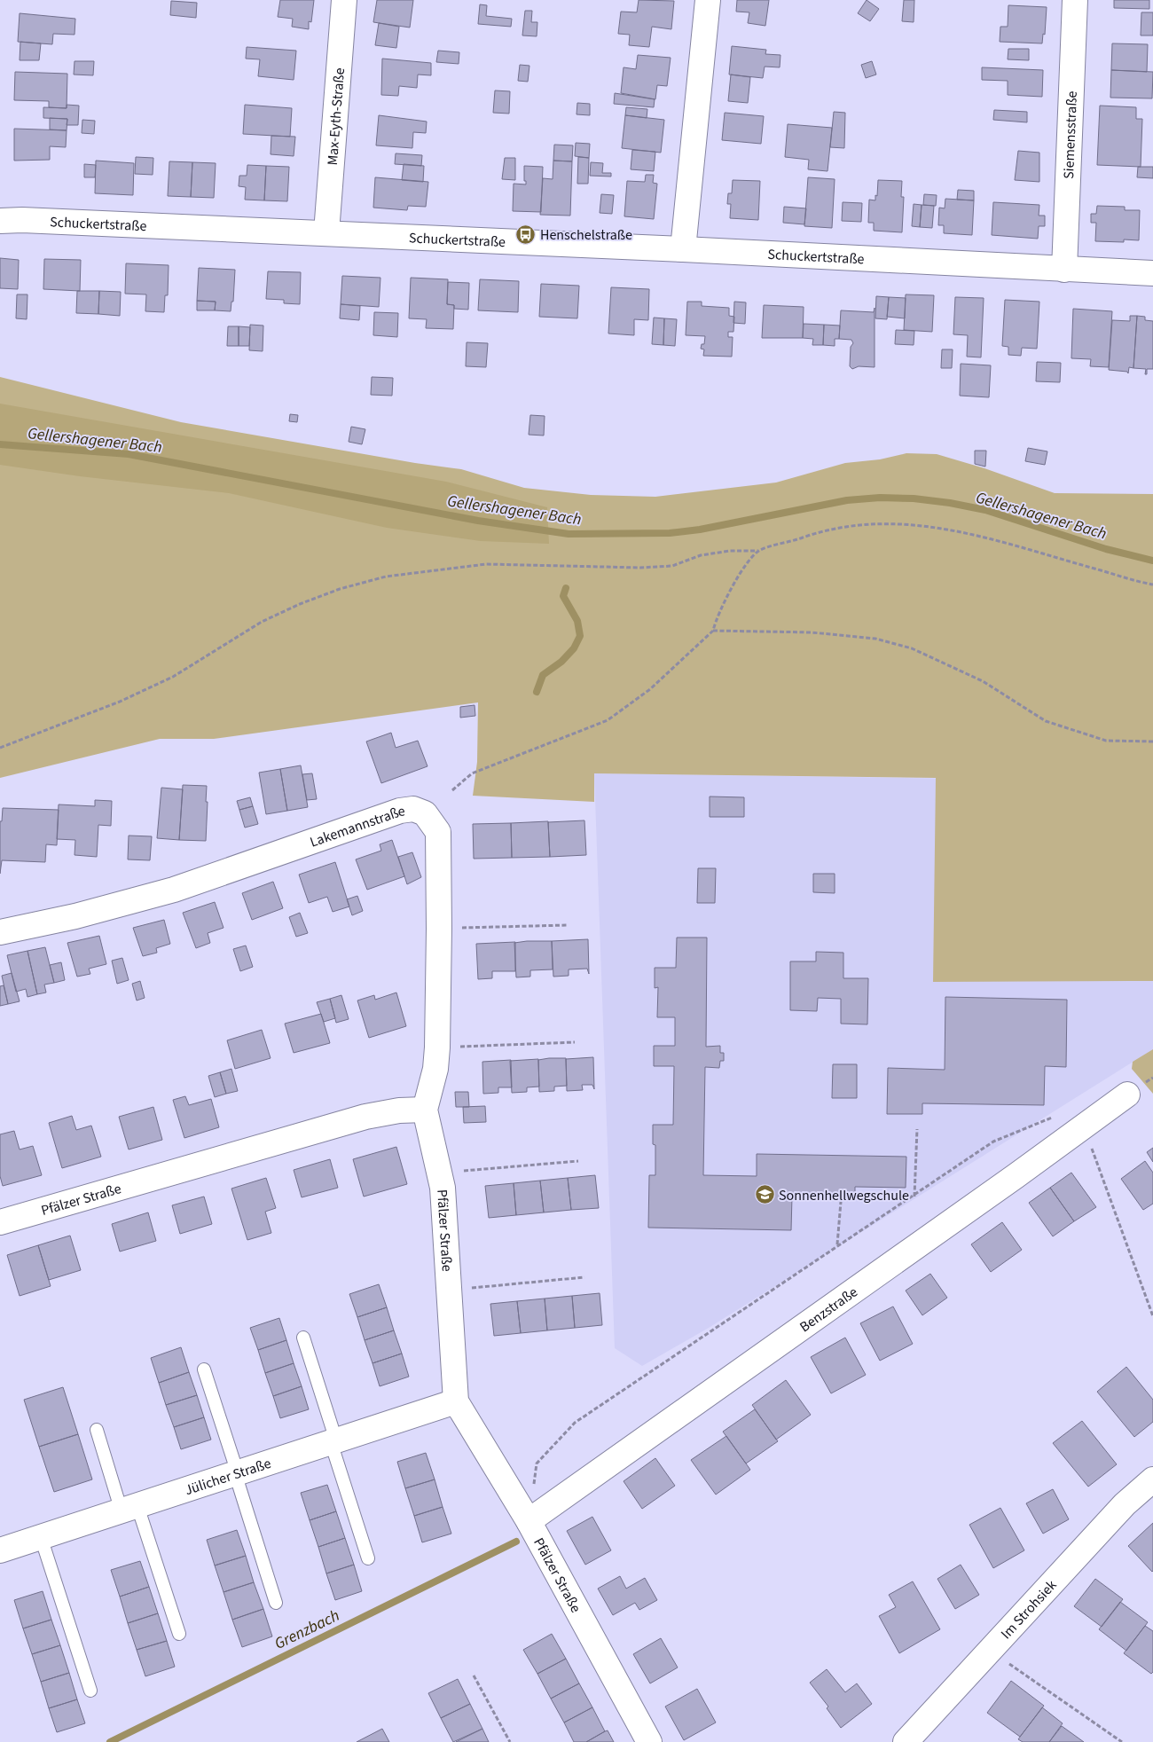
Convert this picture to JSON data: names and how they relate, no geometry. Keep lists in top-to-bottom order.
{
  "streets": {
    "street": [
      "Max-Eyth-Straße",
      "Siemensstraße",
      "Schuckertstraße",
      "Lakemannstraße",
      "Pfälzer Straße",
      "Benzstraße",
      "Jülicher Straße",
      "Im Strohsiek"
    ]
  },
  "crossings": [
    ["Max-Eyth-Straße", "Schuckertstraße"],
    ["Siemensstraße", "Schuckertstraße"],
    ["Lakemannstraße", "Pfälzer Straße"],
    ["Pfälzer Straße", "Benzstraße"],
    ["Pfälzer Straße", "Jülicher Straße"]
  ],
  "water": ["Gellershagener Bach", "Grenzbach"],
  "places": {
    "bus stop": ["Henschelstraße"],
    "school or university": ["Sonnenhellwegschule"]
  }
}
